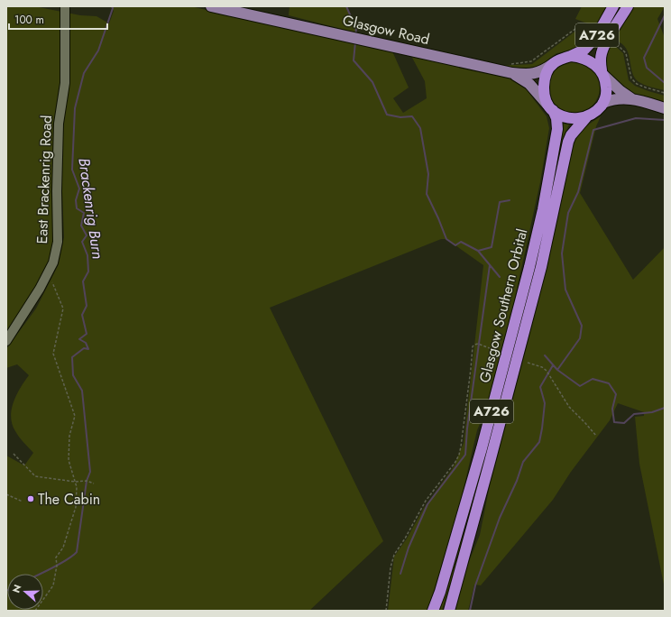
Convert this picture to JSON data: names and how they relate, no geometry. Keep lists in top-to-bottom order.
{
  "streets": {
    "highway": ["A726", "Glasgow Southern Orbital"],
    "main road": ["Glasgow Road"],
    "lane": ["East Brackenrig Road"]
  },
  "crossings": [
    ["Glasgow Road", "A726"],
    ["Glasgow Road", "Glasgow Southern Orbital"],
    ["A726", "Glasgow Southern Orbital"]
  ],
  "water": ["Brackenrig Burn"],
  "places": ["The Cabin"],
  "scale_bar": "100 m",
  "north": "left"
}
